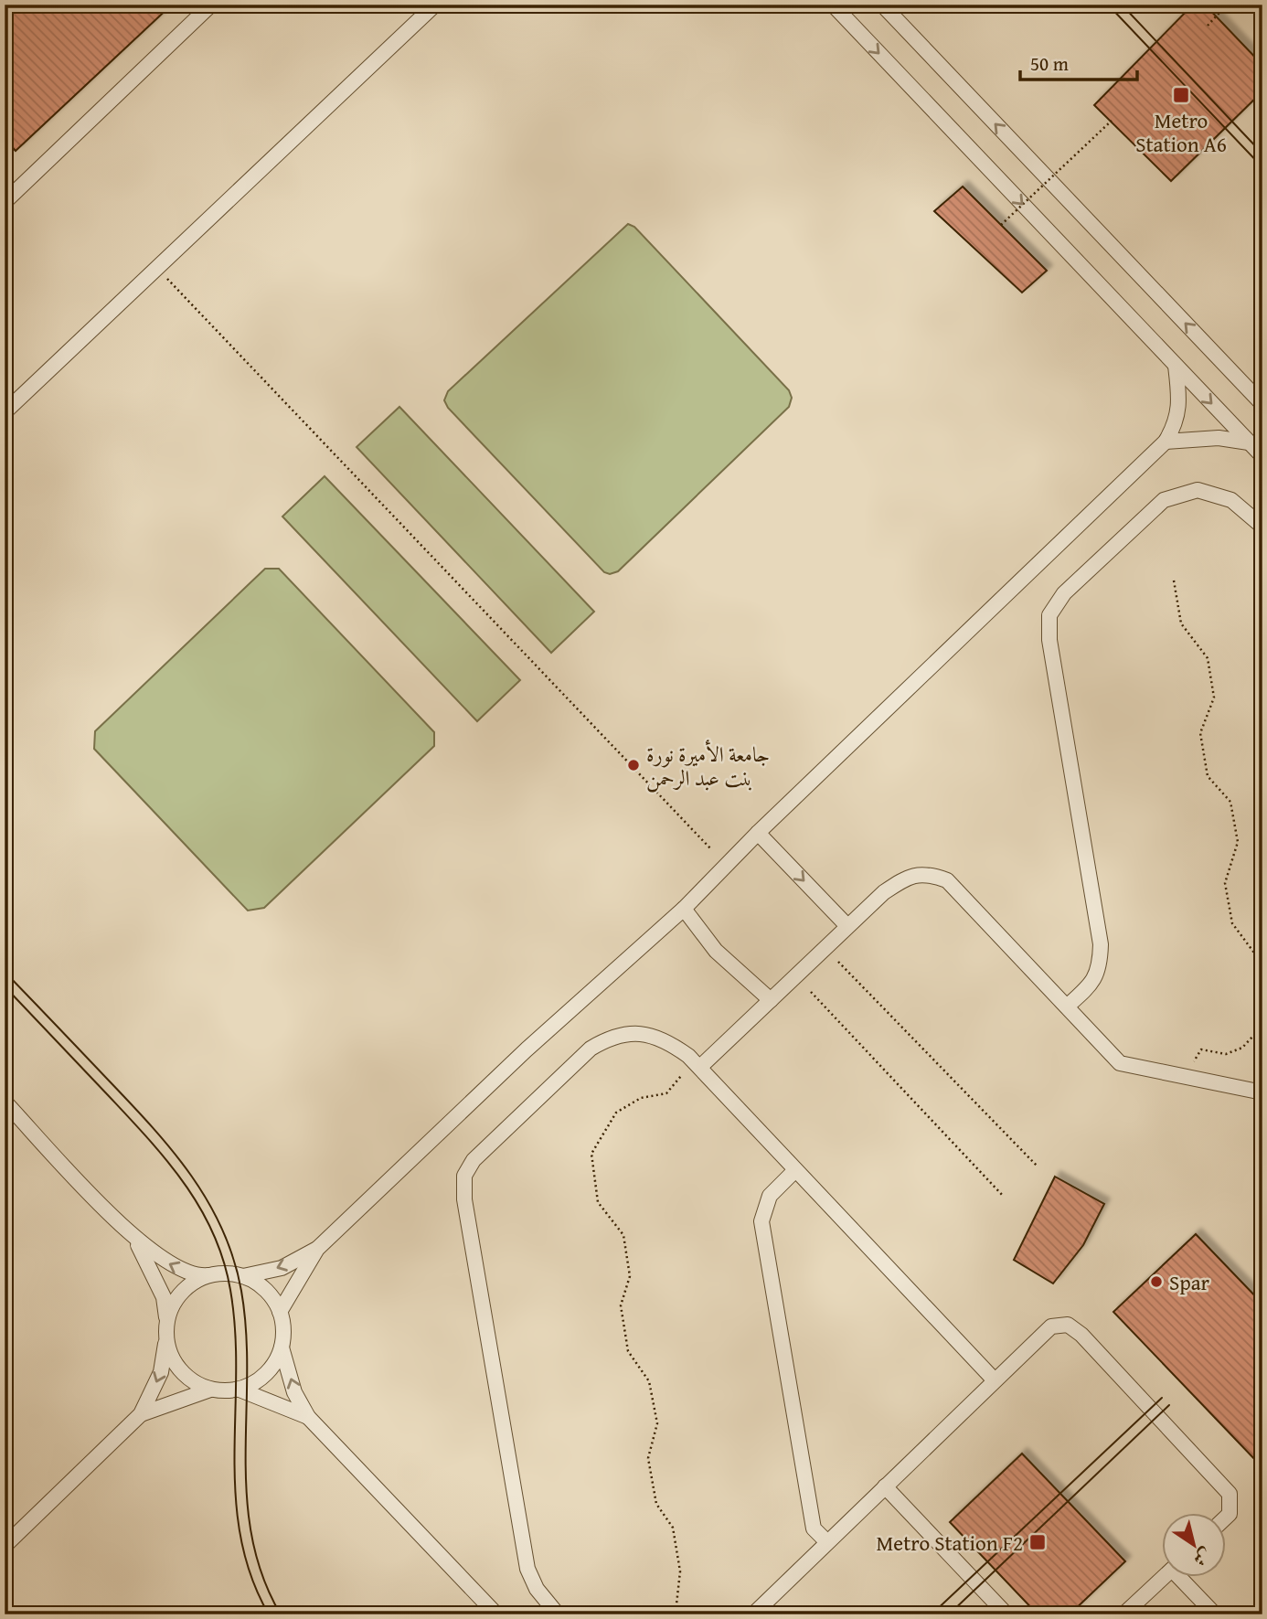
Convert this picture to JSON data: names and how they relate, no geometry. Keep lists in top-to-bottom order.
{
  "places": {
    "transit": ["Metro Station A6", "Metro Station F2"],
    "other": ["جامعة الأميرة نورة بنت عبد الرحمن", "Spar"]
  },
  "scale_bar": "50 m",
  "north": "bottom right"
}
